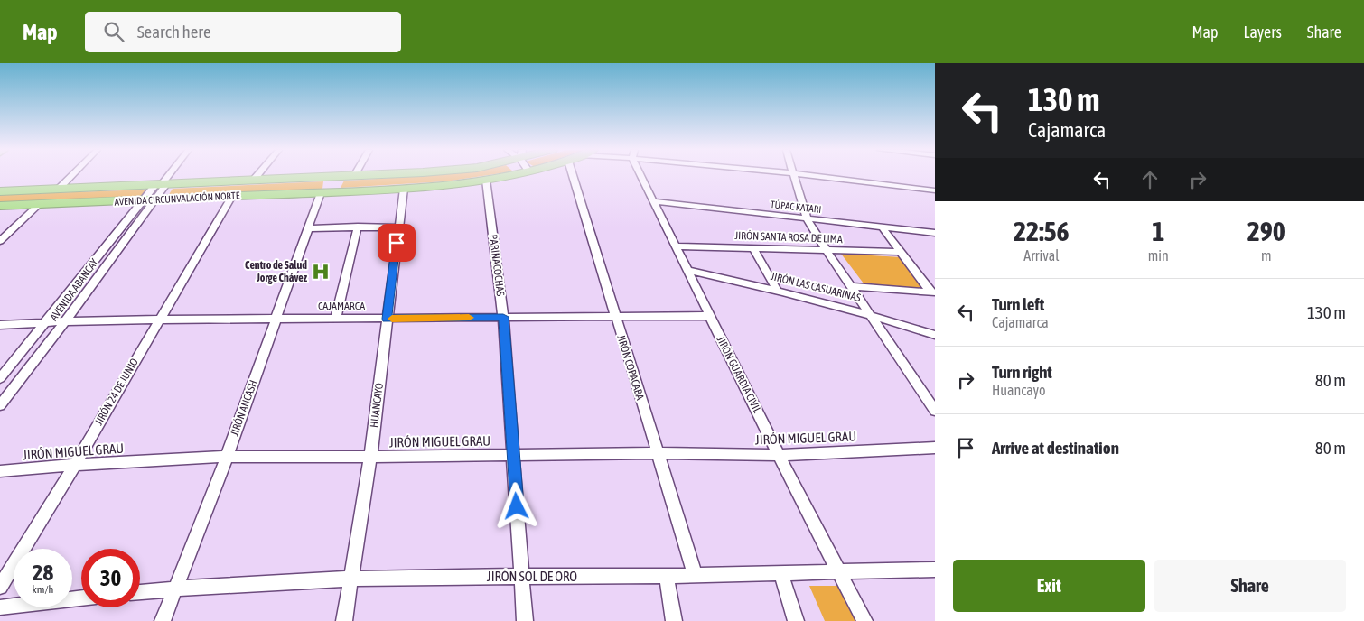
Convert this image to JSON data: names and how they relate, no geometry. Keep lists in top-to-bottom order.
{
  "streets": {
    "highway": ["AVENIDA CIRCUNVALACIÓN NORTE"],
    "street": [
      "TÚPAC KATARI",
      "JIRÓN SANTA ROSA DE LIMA",
      "PARINACOCHAS",
      "JIRÓN LAS CASUARINAS",
      "AVENIDA ABANCAY",
      "CAJAMARCA",
      "JIRÓN COPACABA",
      "JIRÓN GUARDIA CIVIL",
      "JIRÓN 24 DE JUNIO",
      "HUANCAYO",
      "JIRÓN ANCASH",
      "JIRÓN MIGUEL GRAU",
      "JIRÓN SOL DE ORO"
    ]
  },
  "crossings": [
    ["AVENIDA CIRCUNVALACIÓN NORTE", "PARINACOCHAS"],
    ["AVENIDA CIRCUNVALACIÓN NORTE", "AVENIDA ABANCAY"],
    ["AVENIDA CIRCUNVALACIÓN NORTE", "JIRÓN 24 DE JUNIO"],
    ["AVENIDA CIRCUNVALACIÓN NORTE", "HUANCAYO"],
    ["AVENIDA CIRCUNVALACIÓN NORTE", "JIRÓN ANCASH"],
    ["TÚPAC KATARI", "JIRÓN GUARDIA CIVIL"],
    ["JIRÓN SANTA ROSA DE LIMA", "JIRÓN GUARDIA CIVIL"],
    ["PARINACOCHAS", "CAJAMARCA"],
    ["PARINACOCHAS", "JIRÓN MIGUEL GRAU"],
    ["PARINACOCHAS", "JIRÓN SOL DE ORO"],
    ["JIRÓN LAS CASUARINAS", "JIRÓN GUARDIA CIVIL"],
    ["AVENIDA ABANCAY", "CAJAMARCA"],
    ["CAJAMARCA", "JIRÓN COPACABA"],
    ["CAJAMARCA", "JIRÓN GUARDIA CIVIL"],
    ["CAJAMARCA", "JIRÓN 24 DE JUNIO"],
    ["CAJAMARCA", "HUANCAYO"],
    ["CAJAMARCA", "JIRÓN ANCASH"],
    ["JIRÓN COPACABA", "JIRÓN MIGUEL GRAU"],
    ["JIRÓN COPACABA", "JIRÓN SOL DE ORO"],
    ["JIRÓN GUARDIA CIVIL", "JIRÓN MIGUEL GRAU"],
    ["JIRÓN GUARDIA CIVIL", "JIRÓN SOL DE ORO"],
    ["JIRÓN 24 DE JUNIO", "JIRÓN MIGUEL GRAU"],
    ["HUANCAYO", "JIRÓN MIGUEL GRAU"],
    ["HUANCAYO", "JIRÓN SOL DE ORO"],
    ["JIRÓN ANCASH", "JIRÓN MIGUEL GRAU"],
    ["JIRÓN ANCASH", "JIRÓN SOL DE ORO"]
  ],
  "places": {
    "hospital": ["Centro de Salud Jorge Chávez"]
  },
  "page": {
    "header": "Map",
    "search": "Search here",
    "nav": ["Map", "Layers", "Share"],
    "turn": ["130 m", "Cajamarca"],
    "eta": [
      "22:56",
      "Arrival",
      "1",
      "min",
      "290",
      "m"
    ],
    "list": [
      {
        "name": "Turn left",
        "note": "Cajamarca",
        "value": "130 m"
      },
      {
        "name": "Turn right",
        "note": "Huancayo",
        "value": "80 m"
      },
      {
        "name": "Arrive at destination",
        "value": "80 m"
      }
    ],
    "speed": "28 km/h",
    "limit": "30",
    "buttons": ["Exit", "Share"]
  }
}
